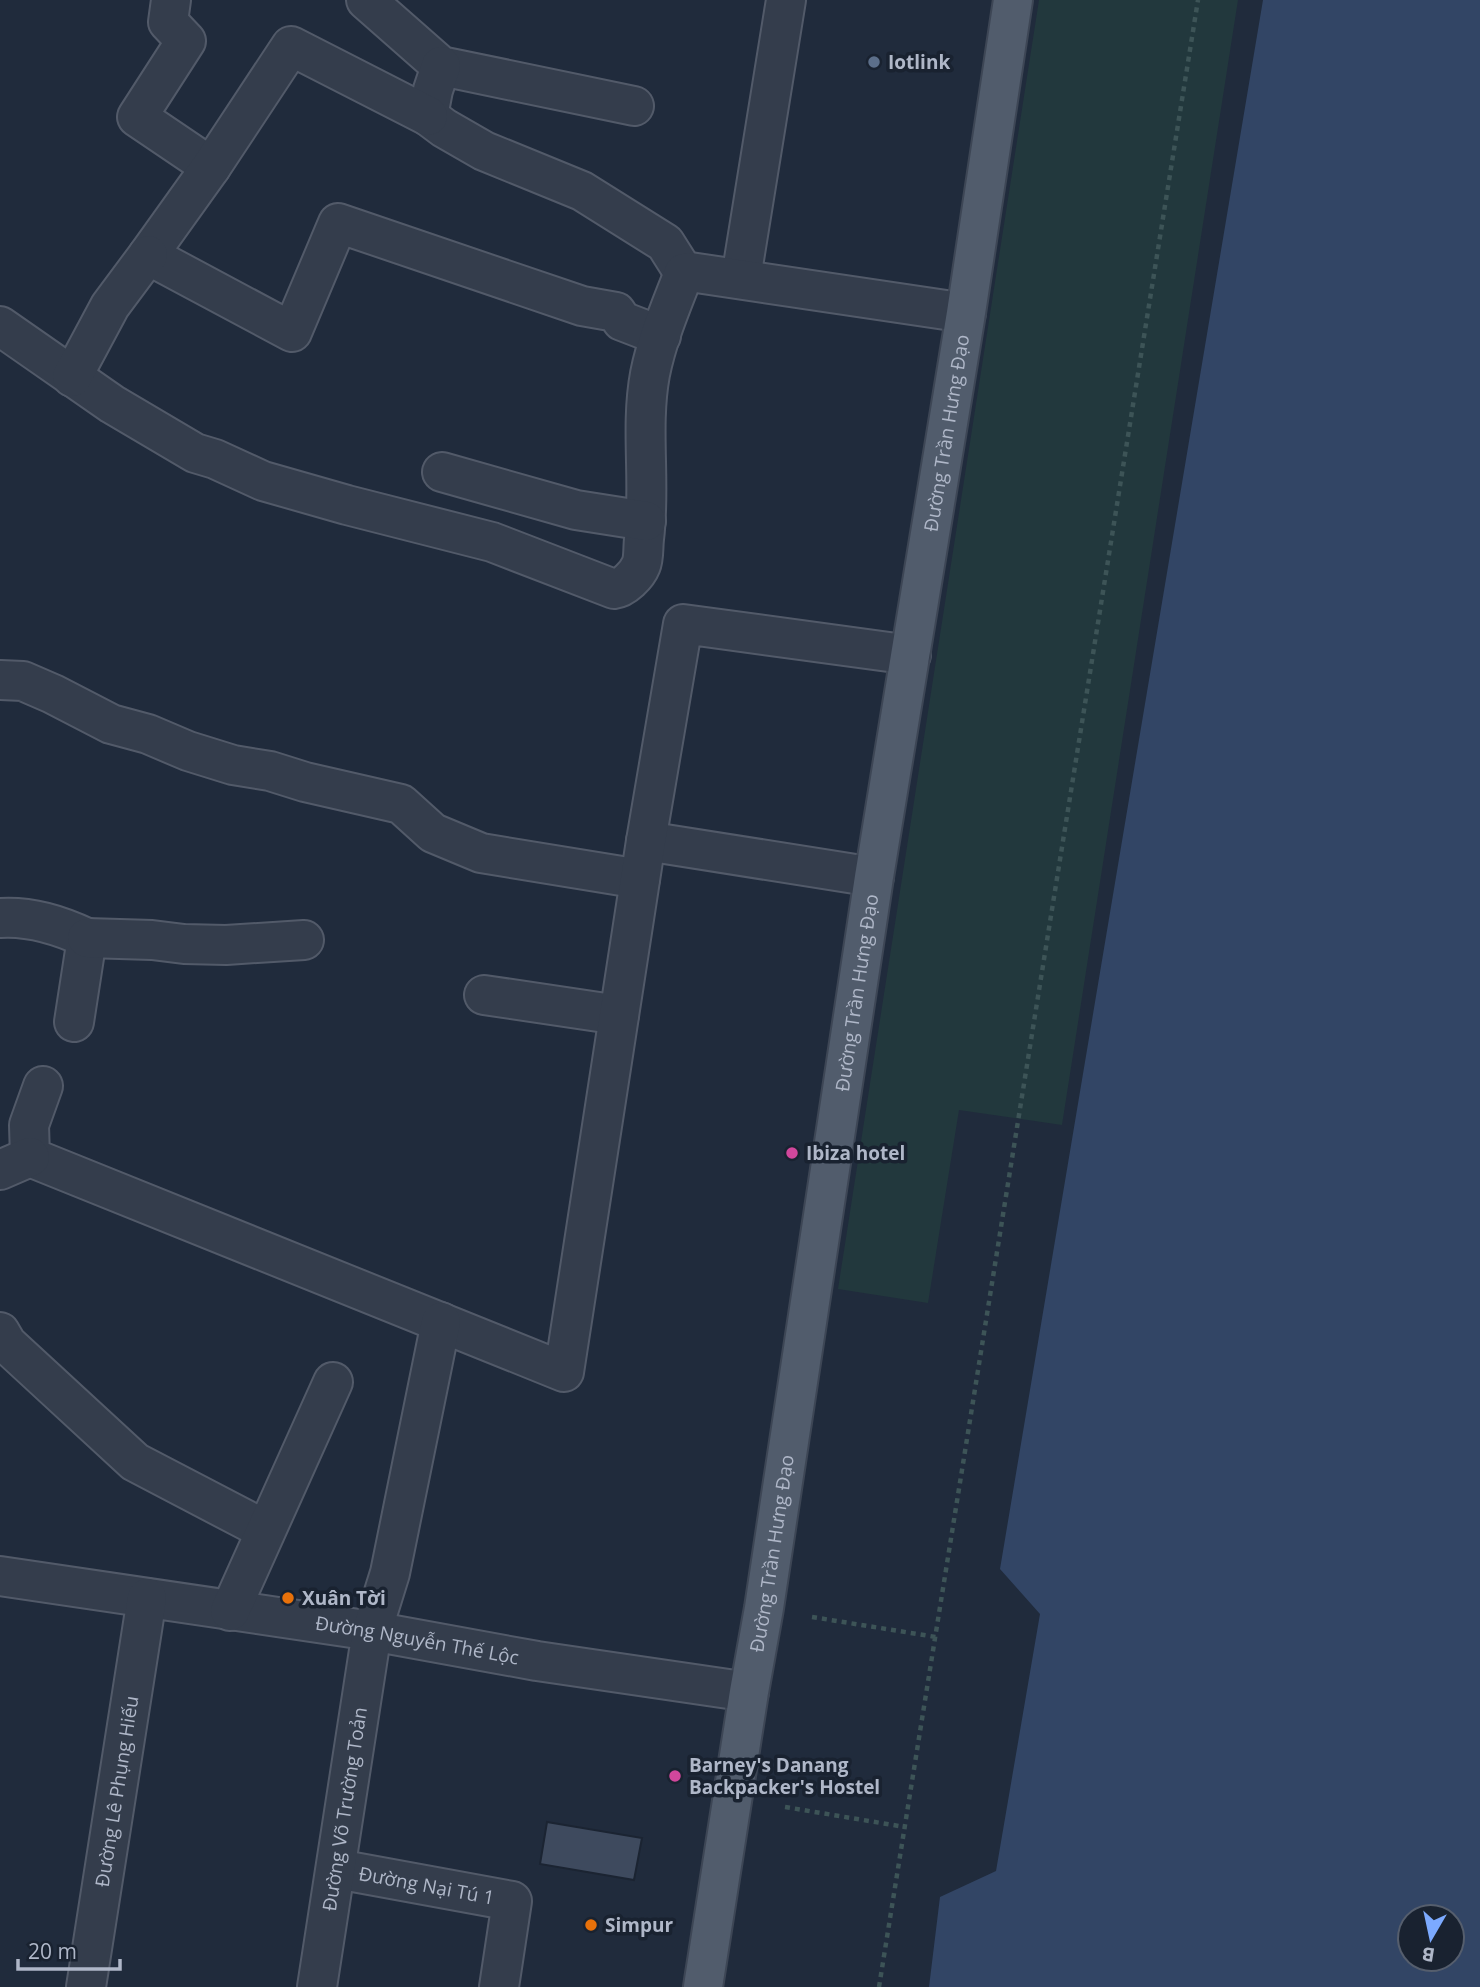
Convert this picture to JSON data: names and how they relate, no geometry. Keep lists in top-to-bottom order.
{
  "streets": {
    "main road": ["Đường Trần Hưng Đạo"],
    "street": [
      "Đường Nguyễn Thế Lộc",
      "Đường Lê Phụng Hiếu",
      "Đường Võ Trường Toản",
      "Đường Nại Tú 1"
    ]
  },
  "crossings": [
    ["Đường Trần Hưng Đạo", "Đường Nguyễn Thế Lộc"],
    ["Đường Nguyễn Thế Lộc", "Đường Lê Phụng Hiếu"],
    ["Đường Nguyễn Thế Lộc", "Đường Võ Trường Toản"],
    ["Đường Võ Trường Toản", "Đường Nại Tú 1"]
  ],
  "places": [
    "Iotlink",
    "Ibiza hotel",
    "Xuân Tời",
    "Barney's Danang Backpacker's Hostel",
    "Simpur"
  ],
  "scale_bar": "20 m",
  "north": "bottom"
}
